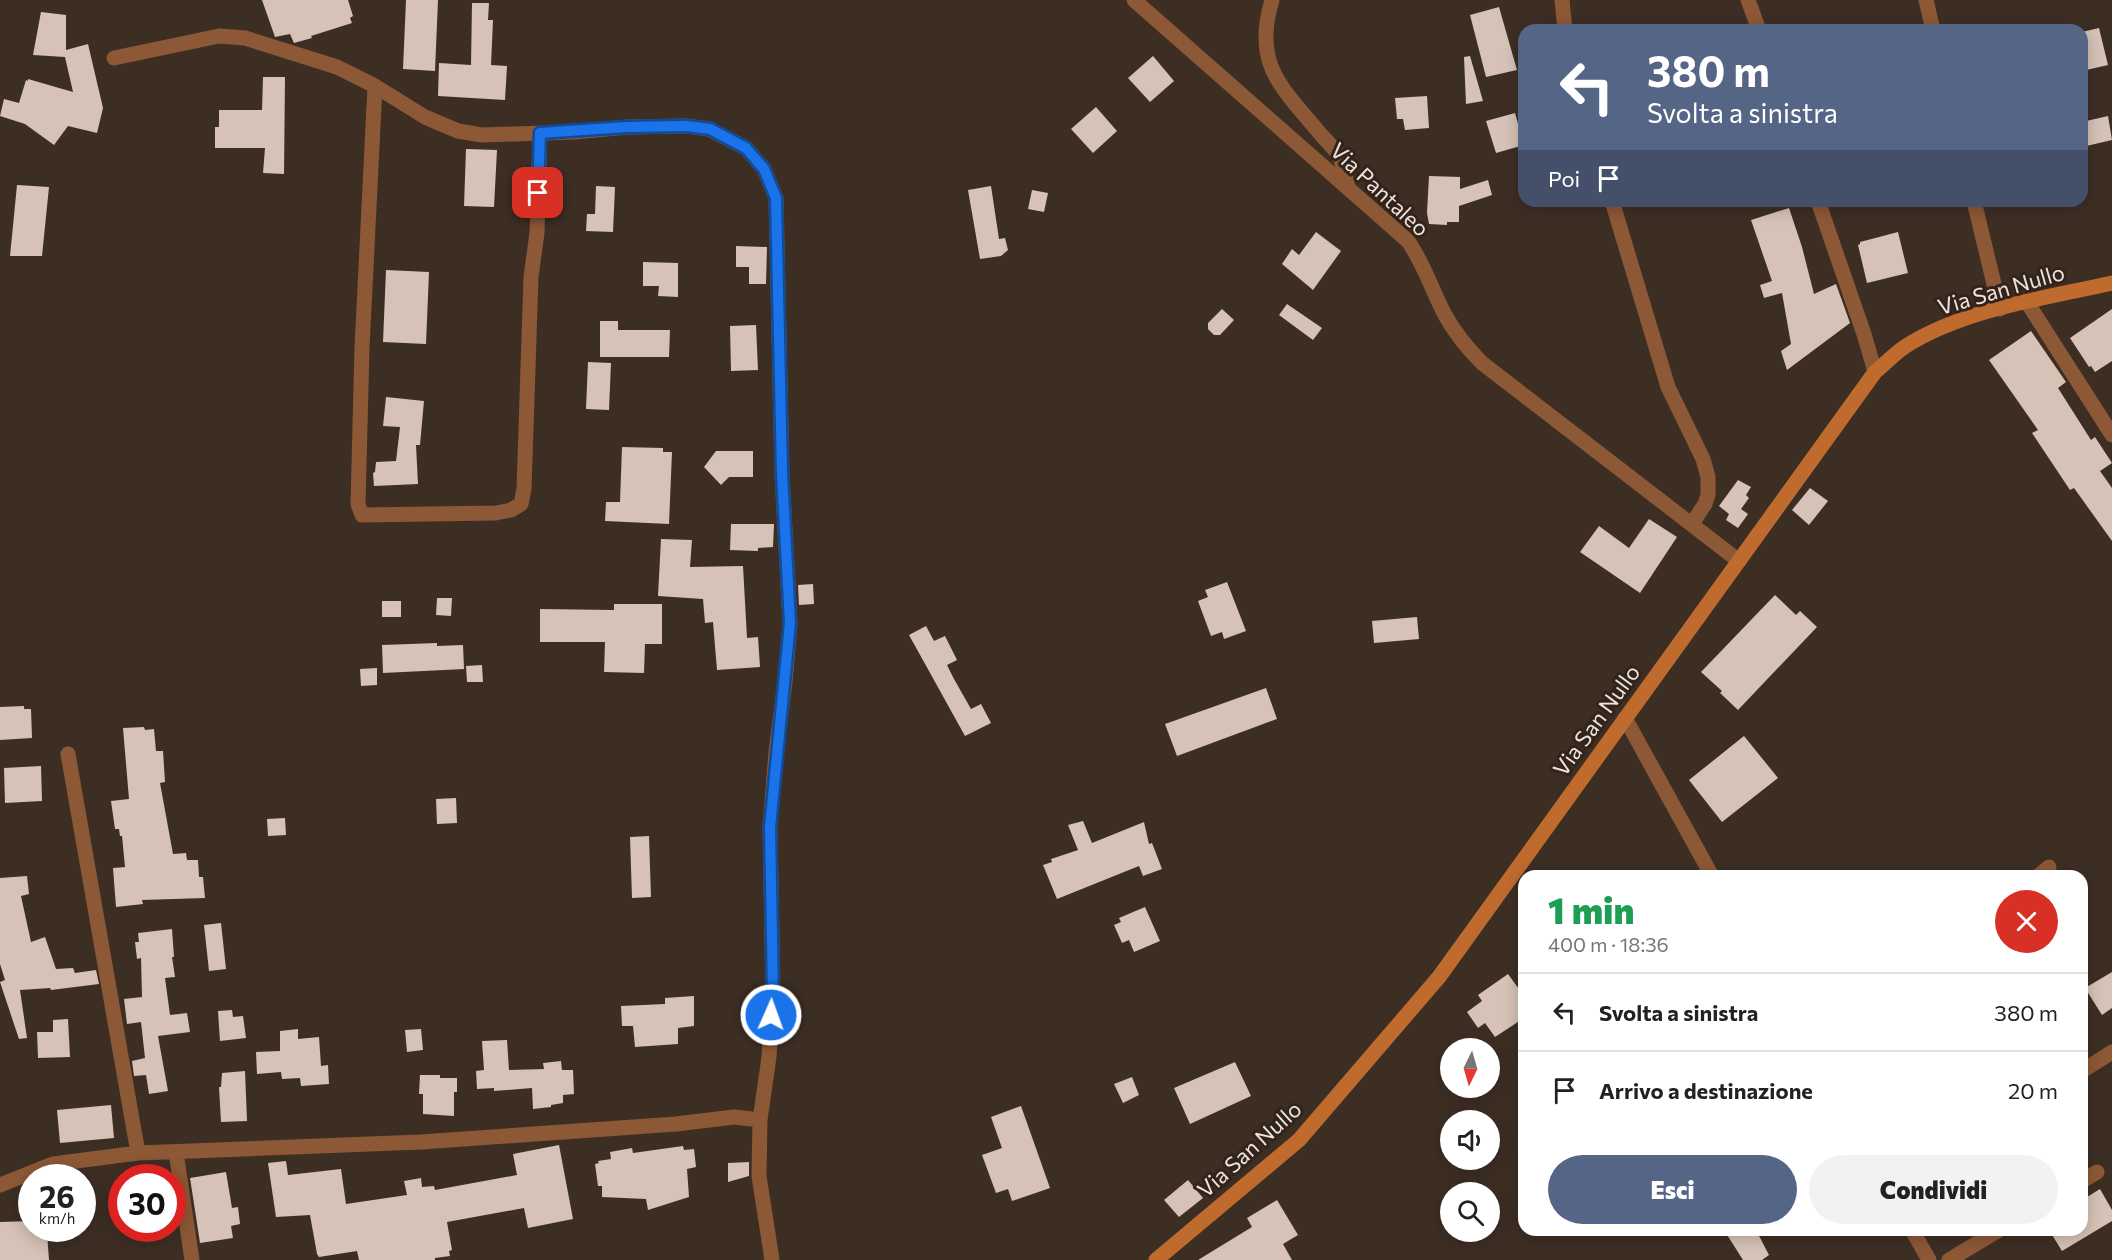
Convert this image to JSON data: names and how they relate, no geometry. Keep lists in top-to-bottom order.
{
  "streets": {
    "street": ["Via Pantaleo", "Via San Nullo"]
  },
  "crossings": [
    ["Via Pantaleo", "Via San Nullo"]
  ],
  "north": "bottom",
  "page": {
    "turn": ["380 m", "Svolta a sinistra"],
    "then": "Poi",
    "heading": ["1 min", "400 m · 18:36"],
    "list": [
      {
        "name": "Svolta a sinistra",
        "value": "380 m"
      },
      {
        "name": "Arrivo a destinazione",
        "value": "20 m"
      }
    ],
    "buttons": ["Esci", "Condividi"],
    "speed": "26 km/h",
    "limit": "30"
  }
}
